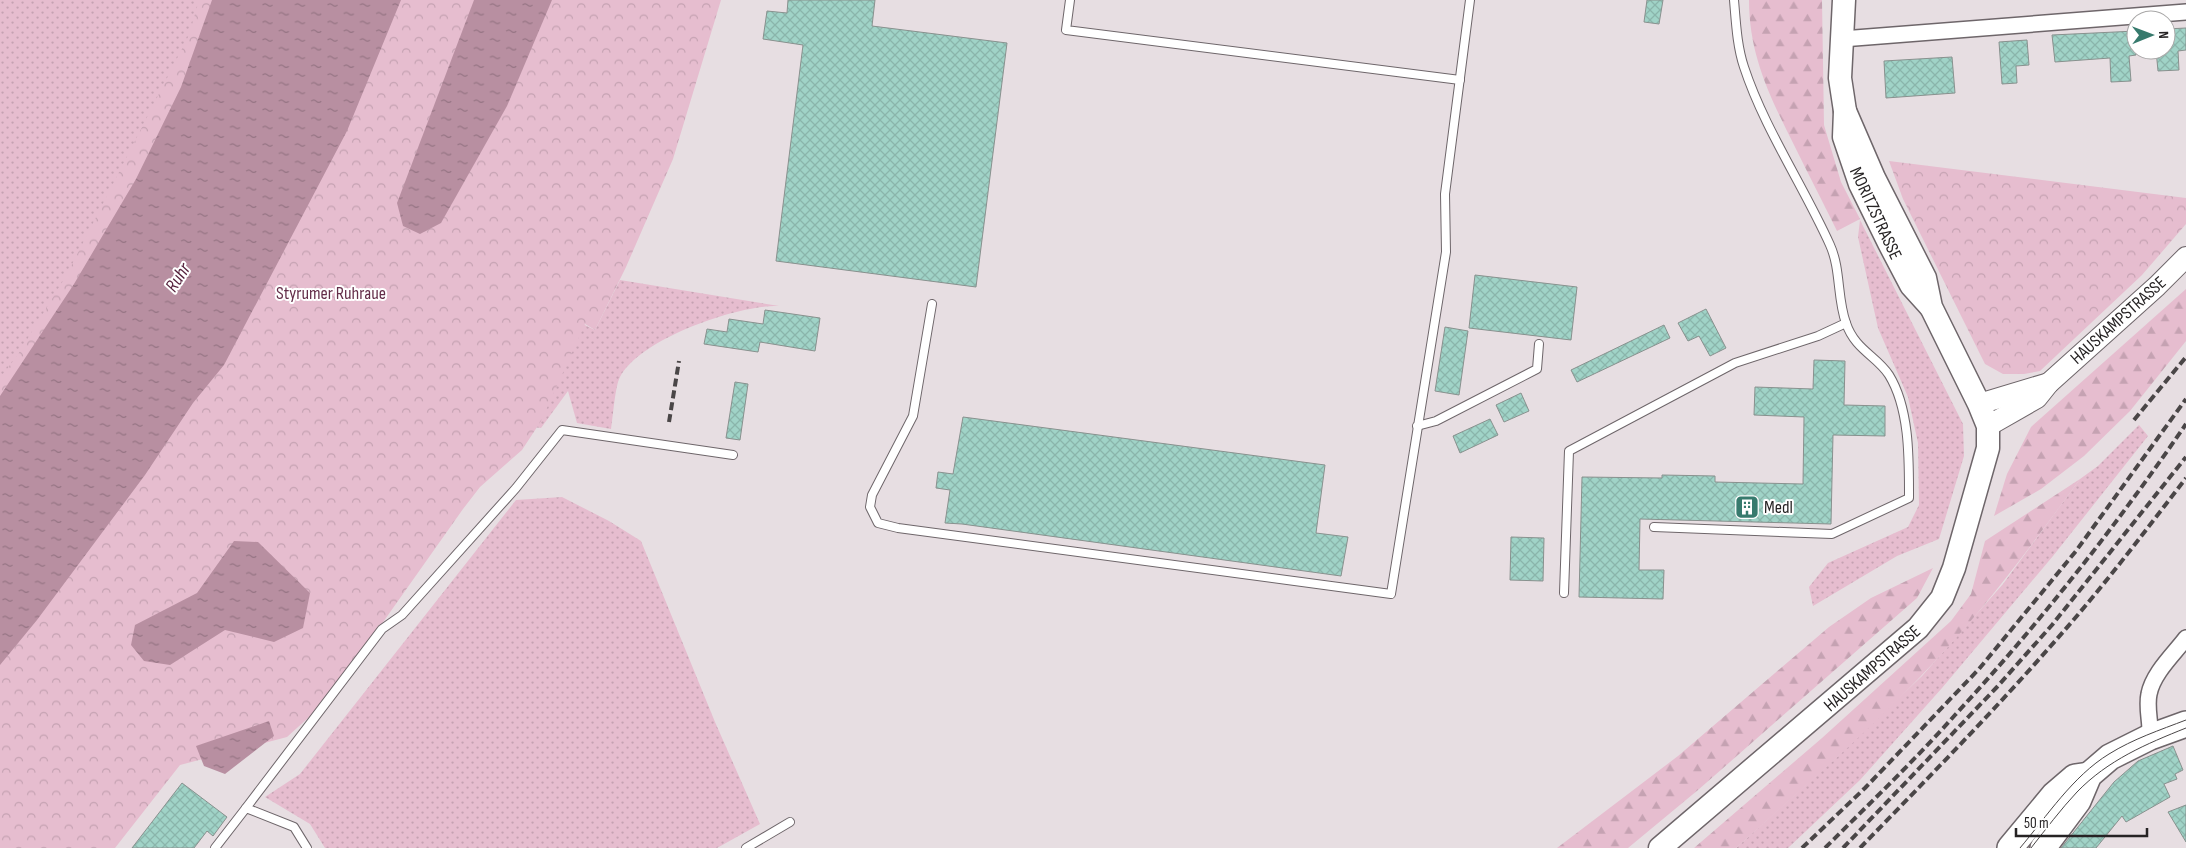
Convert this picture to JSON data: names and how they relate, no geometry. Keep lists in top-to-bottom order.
{
  "streets": {
    "main road": ["MORITZSTRASSE", "HAUSKAMPSTRASSE"]
  },
  "crossings": [
    ["MORITZSTRASSE", "HAUSKAMPSTRASSE"]
  ],
  "water": ["Ruhr"],
  "parks": ["Styrumer Ruhraue"],
  "places": {
    "building": ["Medl"]
  },
  "scale_bar": "50 m",
  "north": "right"
}
